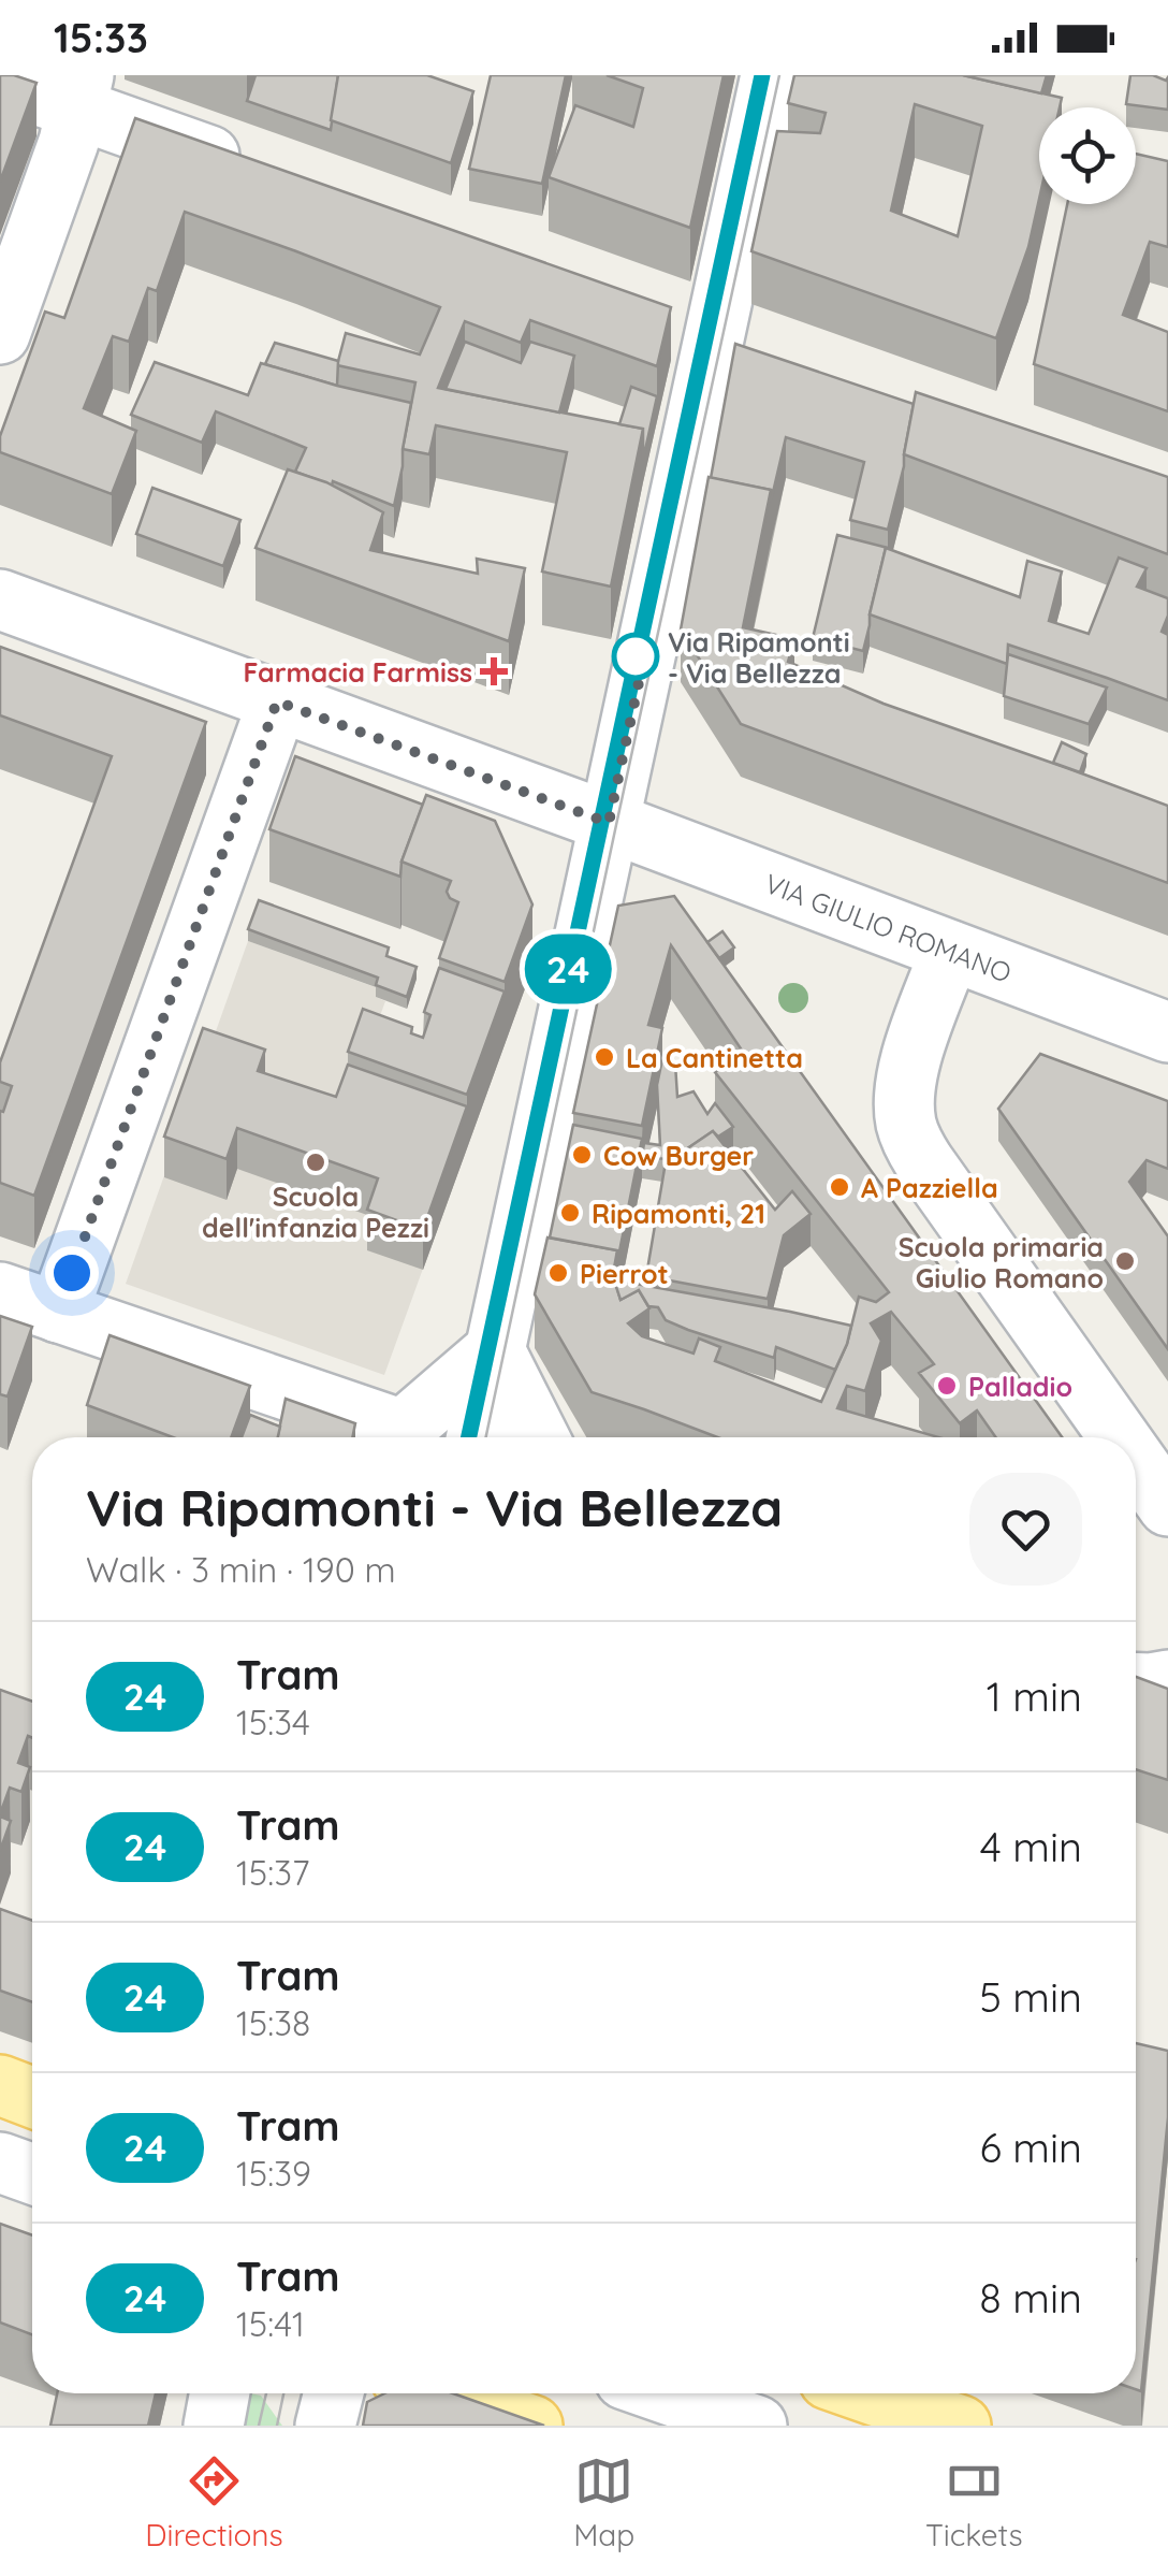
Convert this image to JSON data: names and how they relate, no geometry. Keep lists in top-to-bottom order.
{
  "streets": {
    "street": ["VIA GIULIO ROMANO"]
  },
  "places": {
    "other": [
      "Via Ripamonti - Via Bellezza",
      "La Cantinetta",
      "Cow Burger",
      "Scuola dell'infanzia Pezzi",
      "A Pazziella",
      "Ripamonti, 21",
      "Scuola primaria Giulio Romano",
      "Pierrot",
      "Palladio"
    ],
    "health": ["Farmacia Farmiss"]
  },
  "lines": ["tram line 24"],
  "page": {
    "status": "15:33",
    "on_map": "24",
    "heading": ["Via Ripamonti - Via Bellezza", "Walk · 3 min · 190 m"],
    "list": [
      {
        "mark": "24",
        "name": "Tram",
        "note": "15:34",
        "value": "1 min"
      },
      {
        "mark": "24",
        "name": "Tram",
        "note": "15:37",
        "value": "4 min"
      },
      {
        "mark": "24",
        "name": "Tram",
        "note": "15:38",
        "value": "5 min"
      },
      {
        "mark": "24",
        "name": "Tram",
        "note": "15:39",
        "value": "6 min"
      },
      {
        "mark": "24",
        "name": "Tram",
        "note": "15:41",
        "value": "8 min"
      }
    ],
    "tabs": ["Directions", "Map", "Tickets"]
  }
}
